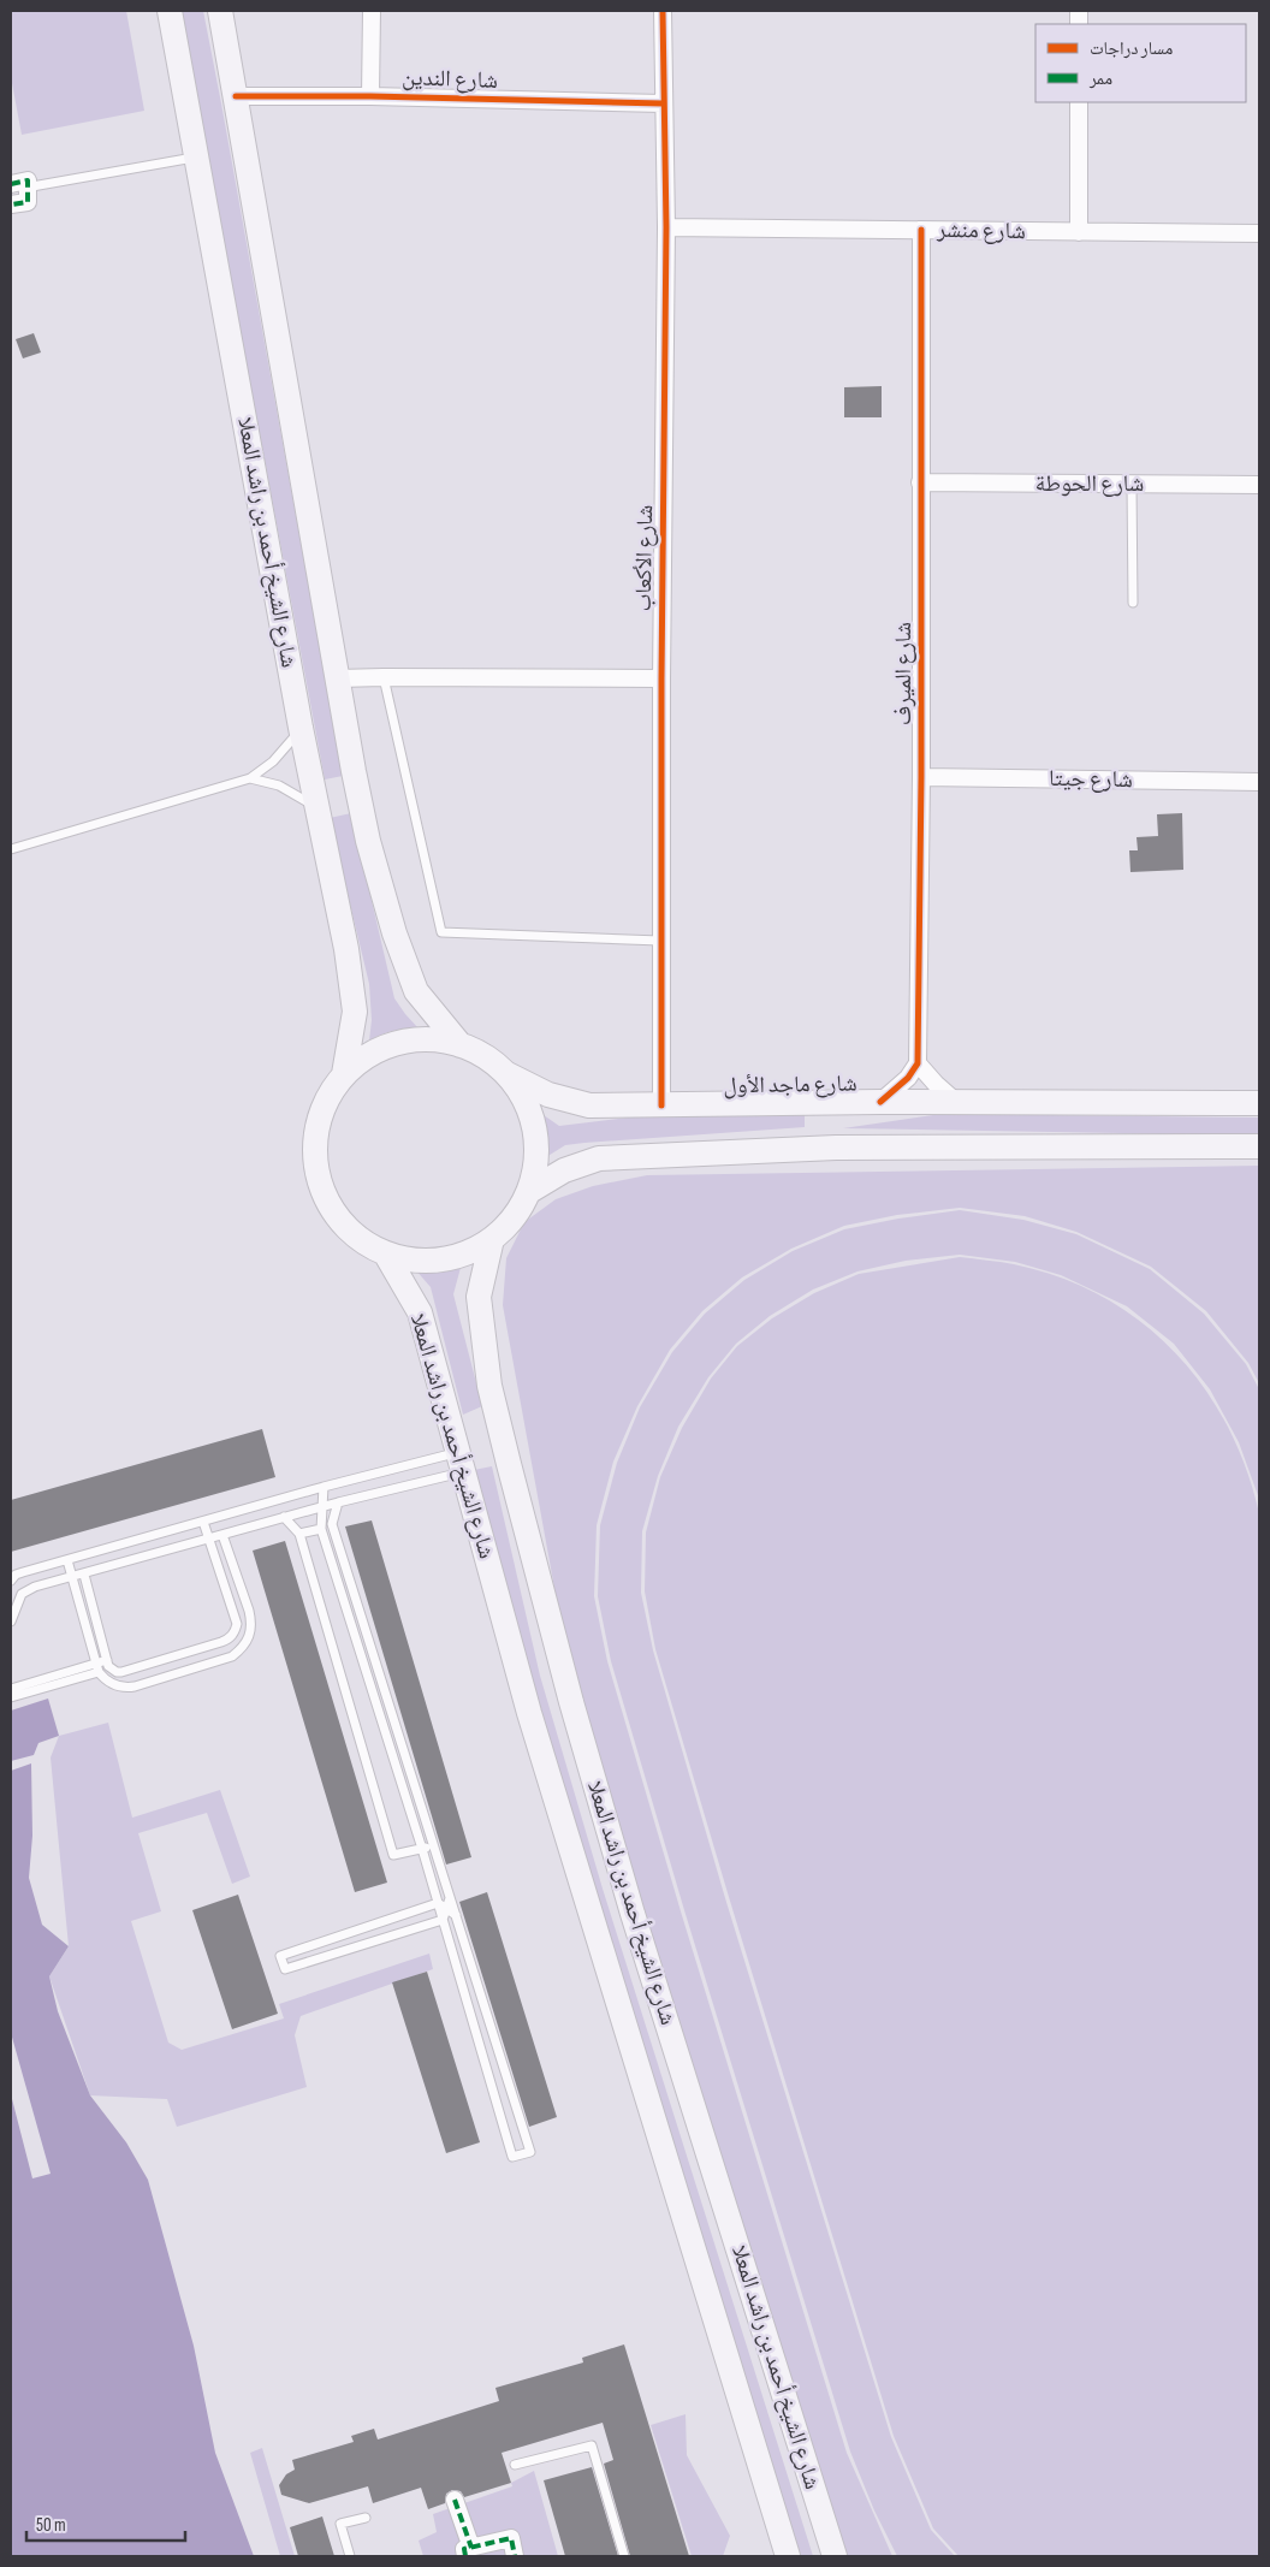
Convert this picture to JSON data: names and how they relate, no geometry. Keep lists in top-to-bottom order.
{
  "streets": {
    "main road": ["شارع الشيخ أحمد بن راشد المعلا", "شارع ماجد الأول"],
    "street": [
      "شارع الندين",
      "شارع منشر",
      "شارع الحوطة",
      "شارع الأكعاب",
      "شارع الميرف",
      "شارع جيتا"
    ]
  },
  "crossings": [
    ["شارع الندين", "شارع الشيخ أحمد بن راشد المعلا"],
    ["شارع الندين", "شارع الأكعاب"],
    ["شارع منشر", "شارع الأكعاب"],
    ["شارع منشر", "شارع الميرف"],
    ["شارع الحوطة", "شارع الميرف"],
    ["شارع الأكعاب", "شارع ماجد الأول"],
    ["شارع الميرف", "شارع جيتا"]
  ],
  "legend": ["مسار دراجات", "ممر"],
  "scale_bar": "50 m"
}
